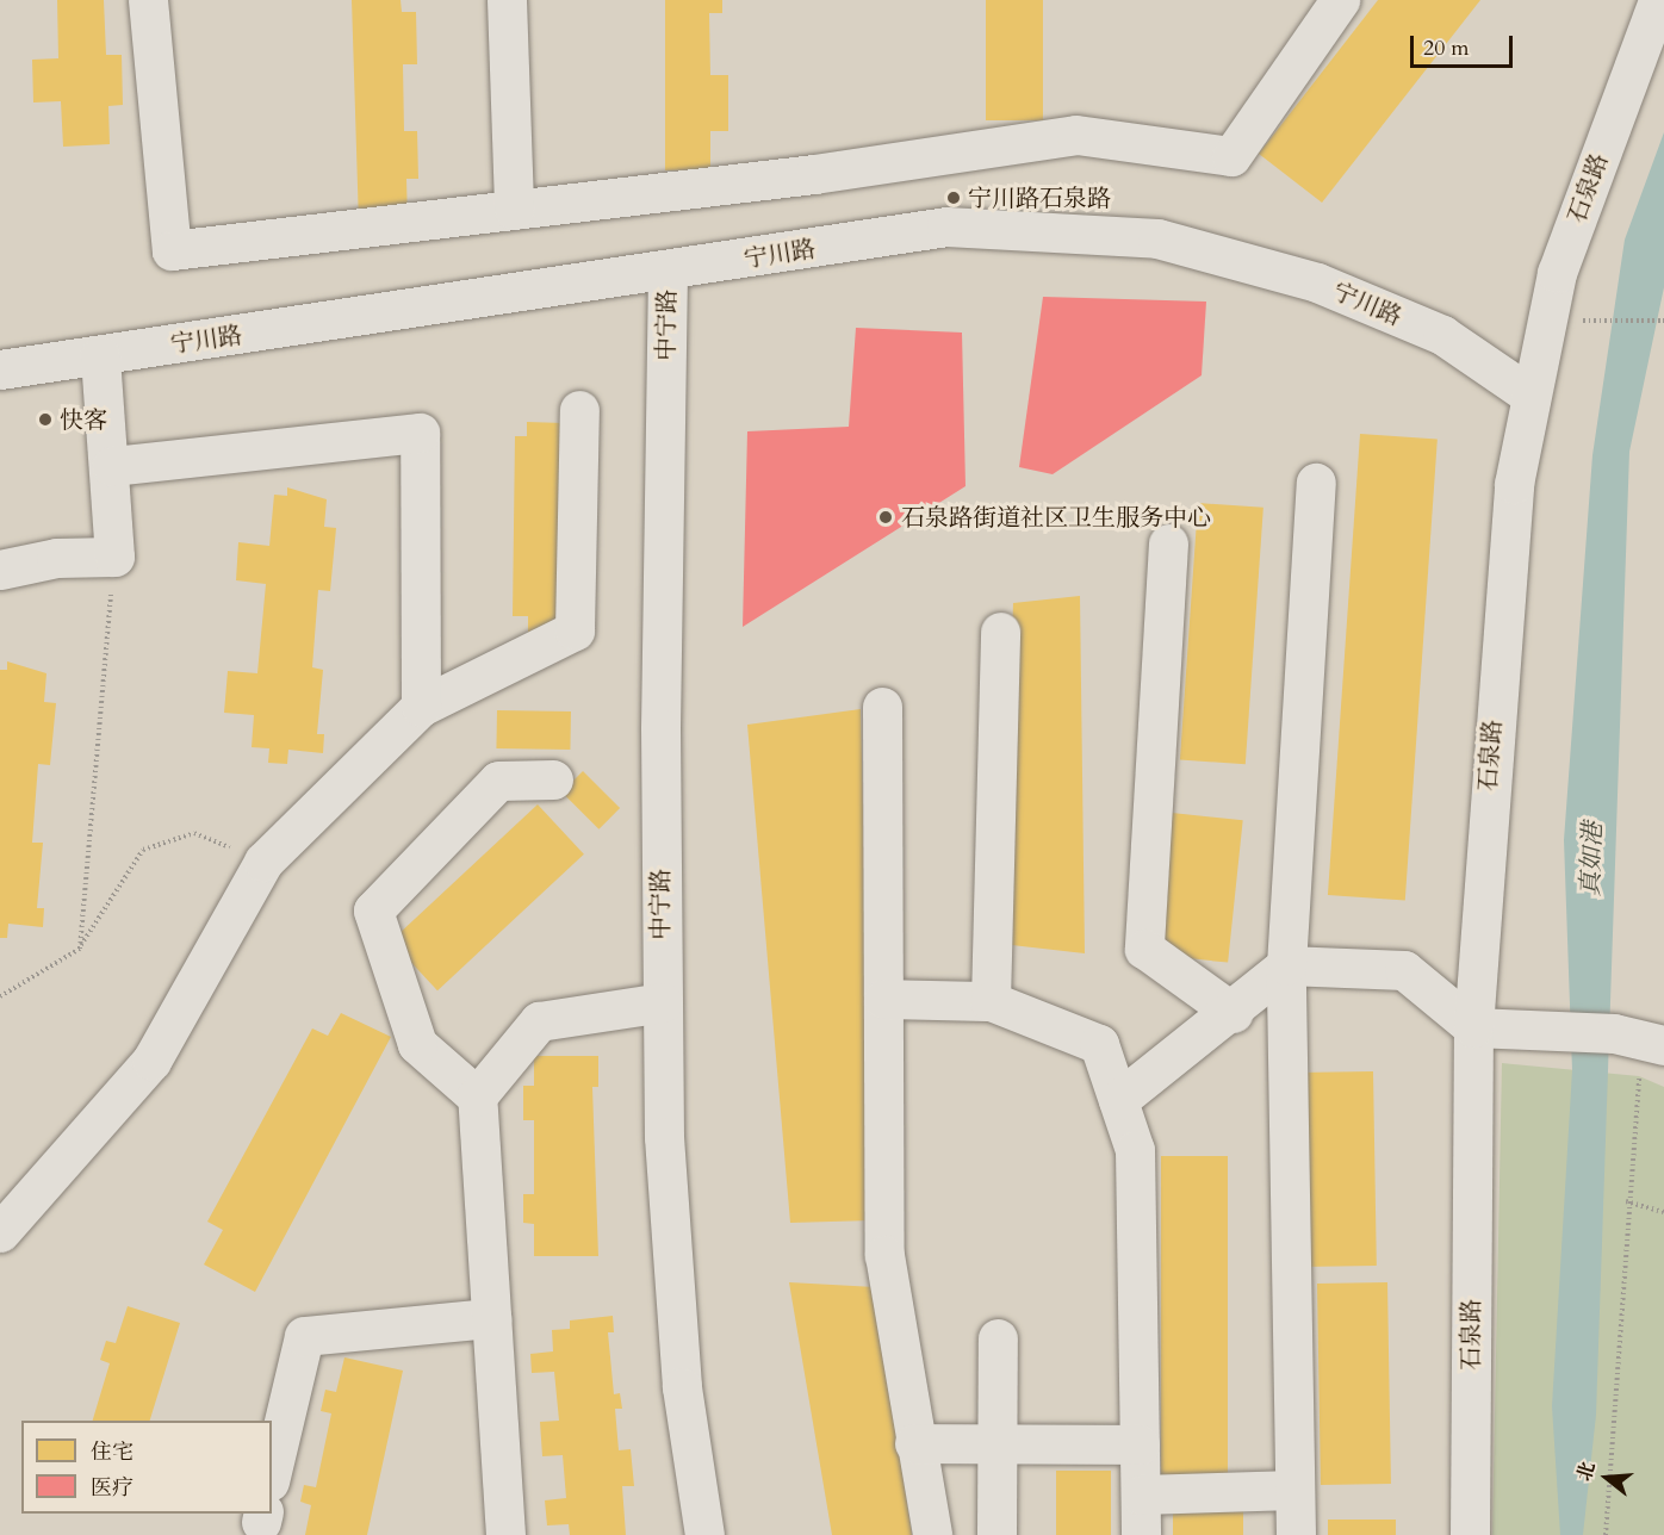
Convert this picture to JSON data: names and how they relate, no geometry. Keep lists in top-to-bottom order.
{
  "streets": {
    "street": ["石泉路", "宁川路", "中宁路"]
  },
  "crossings": [
    ["石泉路", "宁川路"],
    ["宁川路", "中宁路"]
  ],
  "water": ["真如港"],
  "places": ["宁川路石泉路", "快客", "石泉路街道社区卫生服务中心"],
  "legend": ["住宅", "医疗"],
  "scale_bar": "20 m",
  "north": "left"
}
